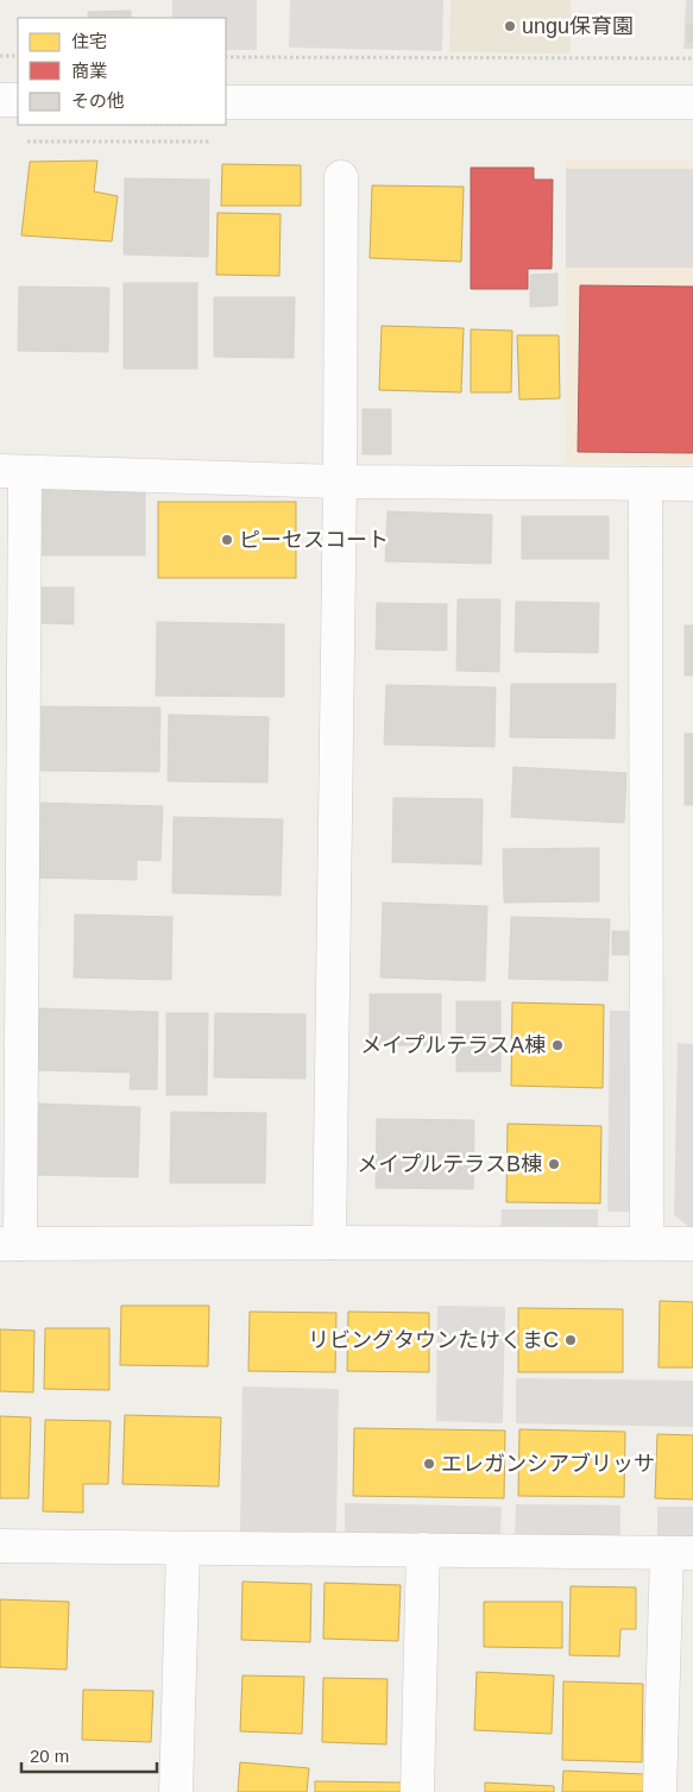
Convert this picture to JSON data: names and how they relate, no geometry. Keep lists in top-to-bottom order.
{
  "places": [
    "ungu保育園",
    "ピーセスコート",
    "メイプルテラスA棟",
    "メイプルテラスB棟",
    "リビングタウンたけくまC",
    "エレガンシアブリッサ"
  ],
  "legend": ["住宅", "商業", "その他"],
  "scale_bar": "20 m"
}
